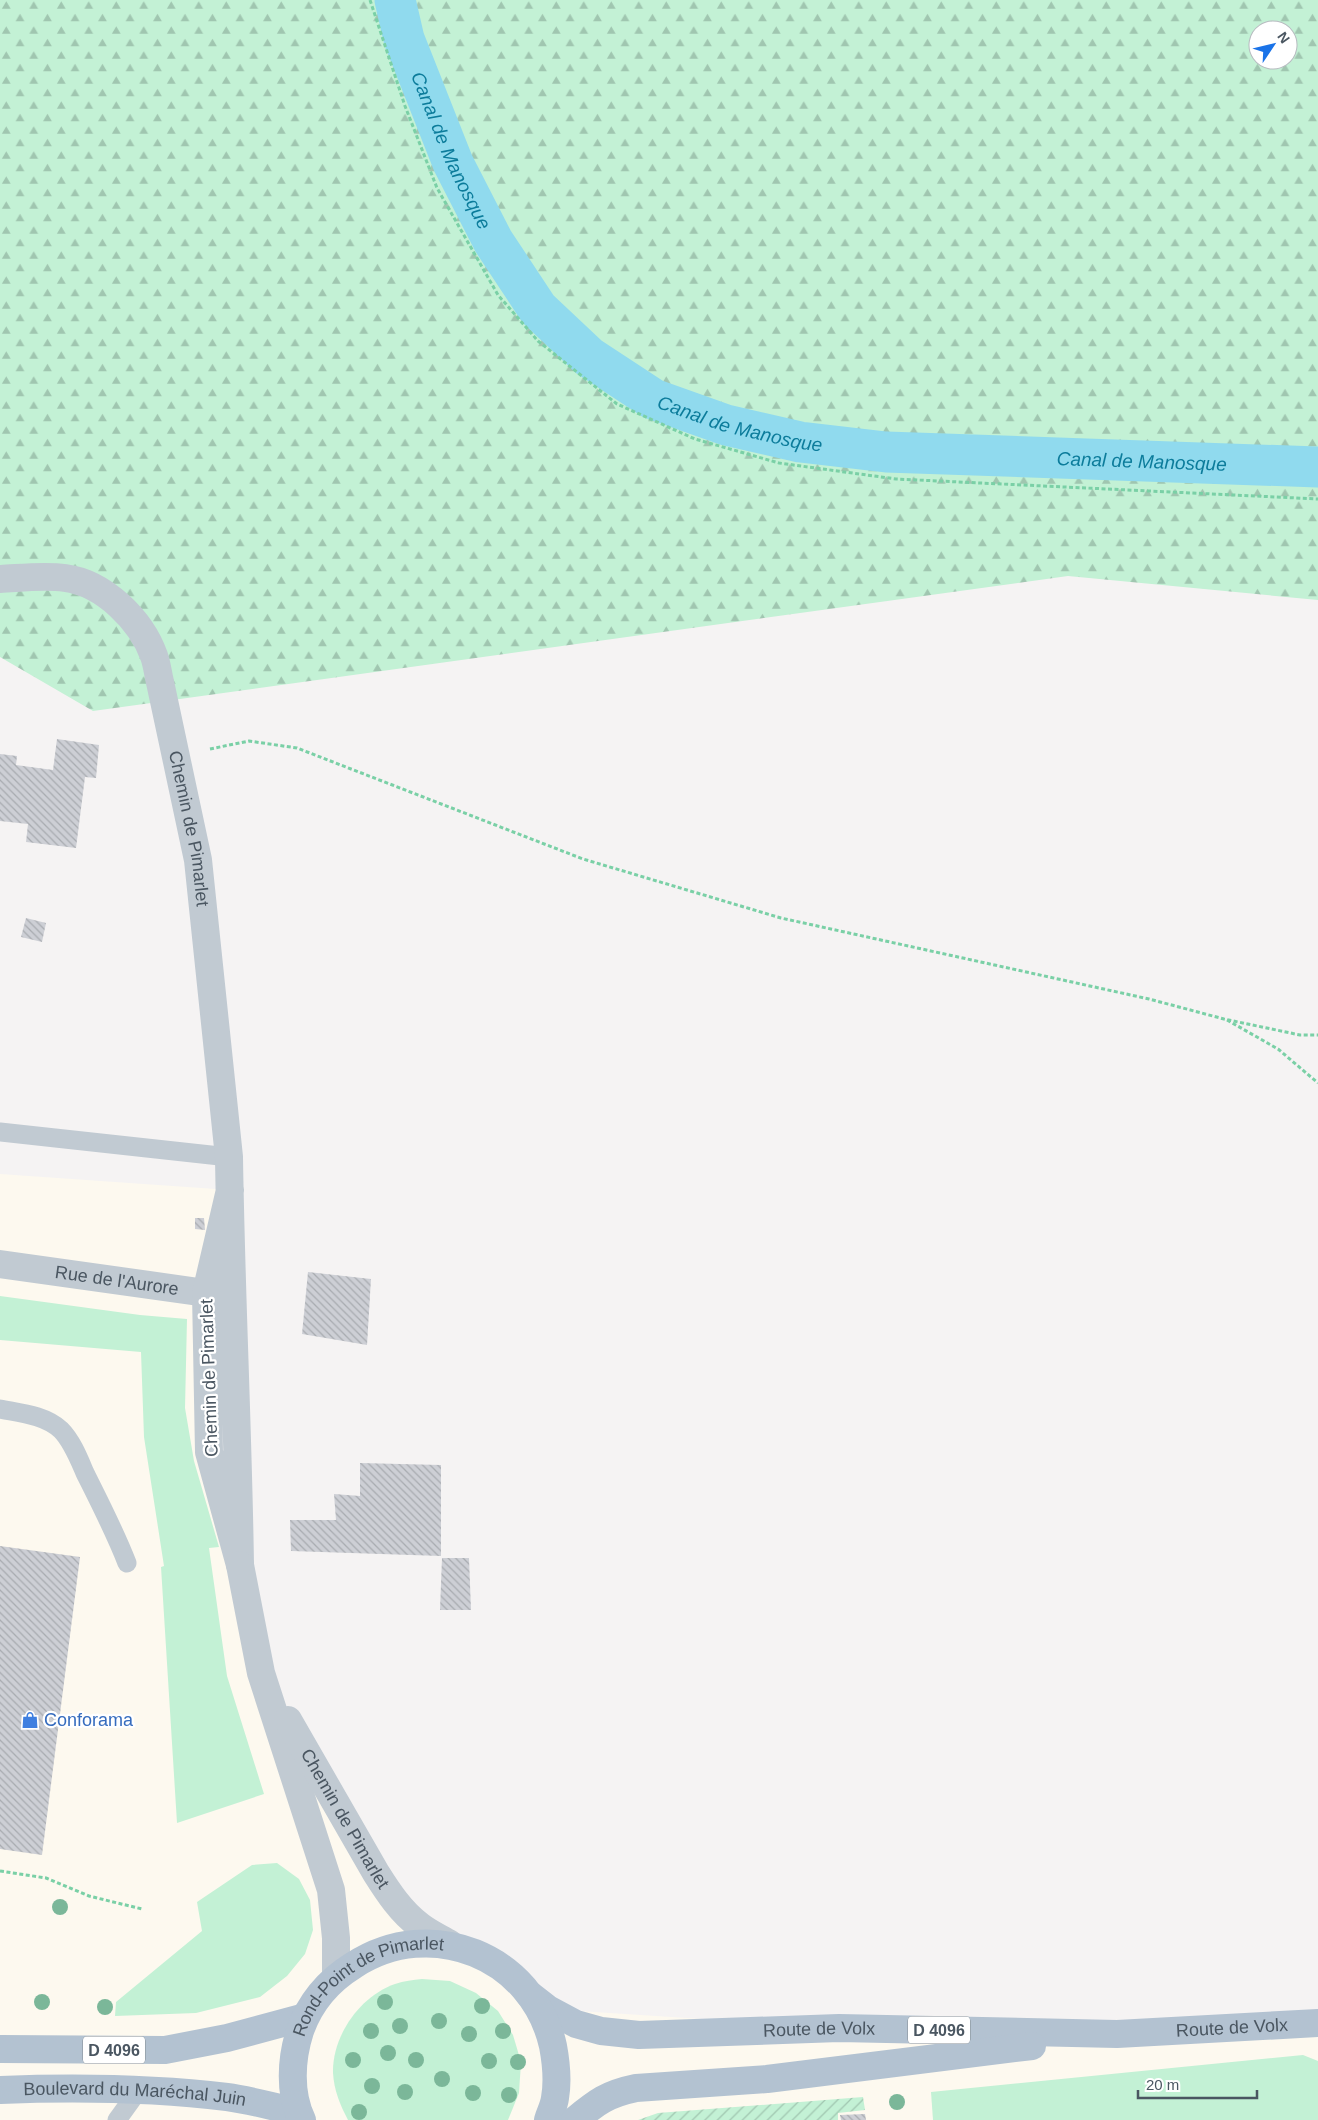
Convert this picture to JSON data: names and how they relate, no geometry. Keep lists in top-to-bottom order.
{
  "streets": {
    "main road": [
      "Rond-Point de Pimarlet",
      "Route de Volx",
      "D 4096",
      "Boulevard du Maréchal Juin"
    ],
    "street": ["Chemin de Pimarlet", "Rue de l'Aurore"]
  },
  "crossings": [
    ["Chemin de Pimarlet", "Rue de l'Aurore"],
    ["Chemin de Pimarlet", "Rond-Point de Pimarlet"],
    ["Rond-Point de Pimarlet", "Route de Volx"],
    ["Rond-Point de Pimarlet", "D 4096"],
    ["Rond-Point de Pimarlet", "Boulevard du Maréchal Juin"]
  ],
  "water": ["Canal de Manosque"],
  "places": {
    "shop": ["Conforama"]
  },
  "scale_bar": "20 m",
  "north": "top right"
}
